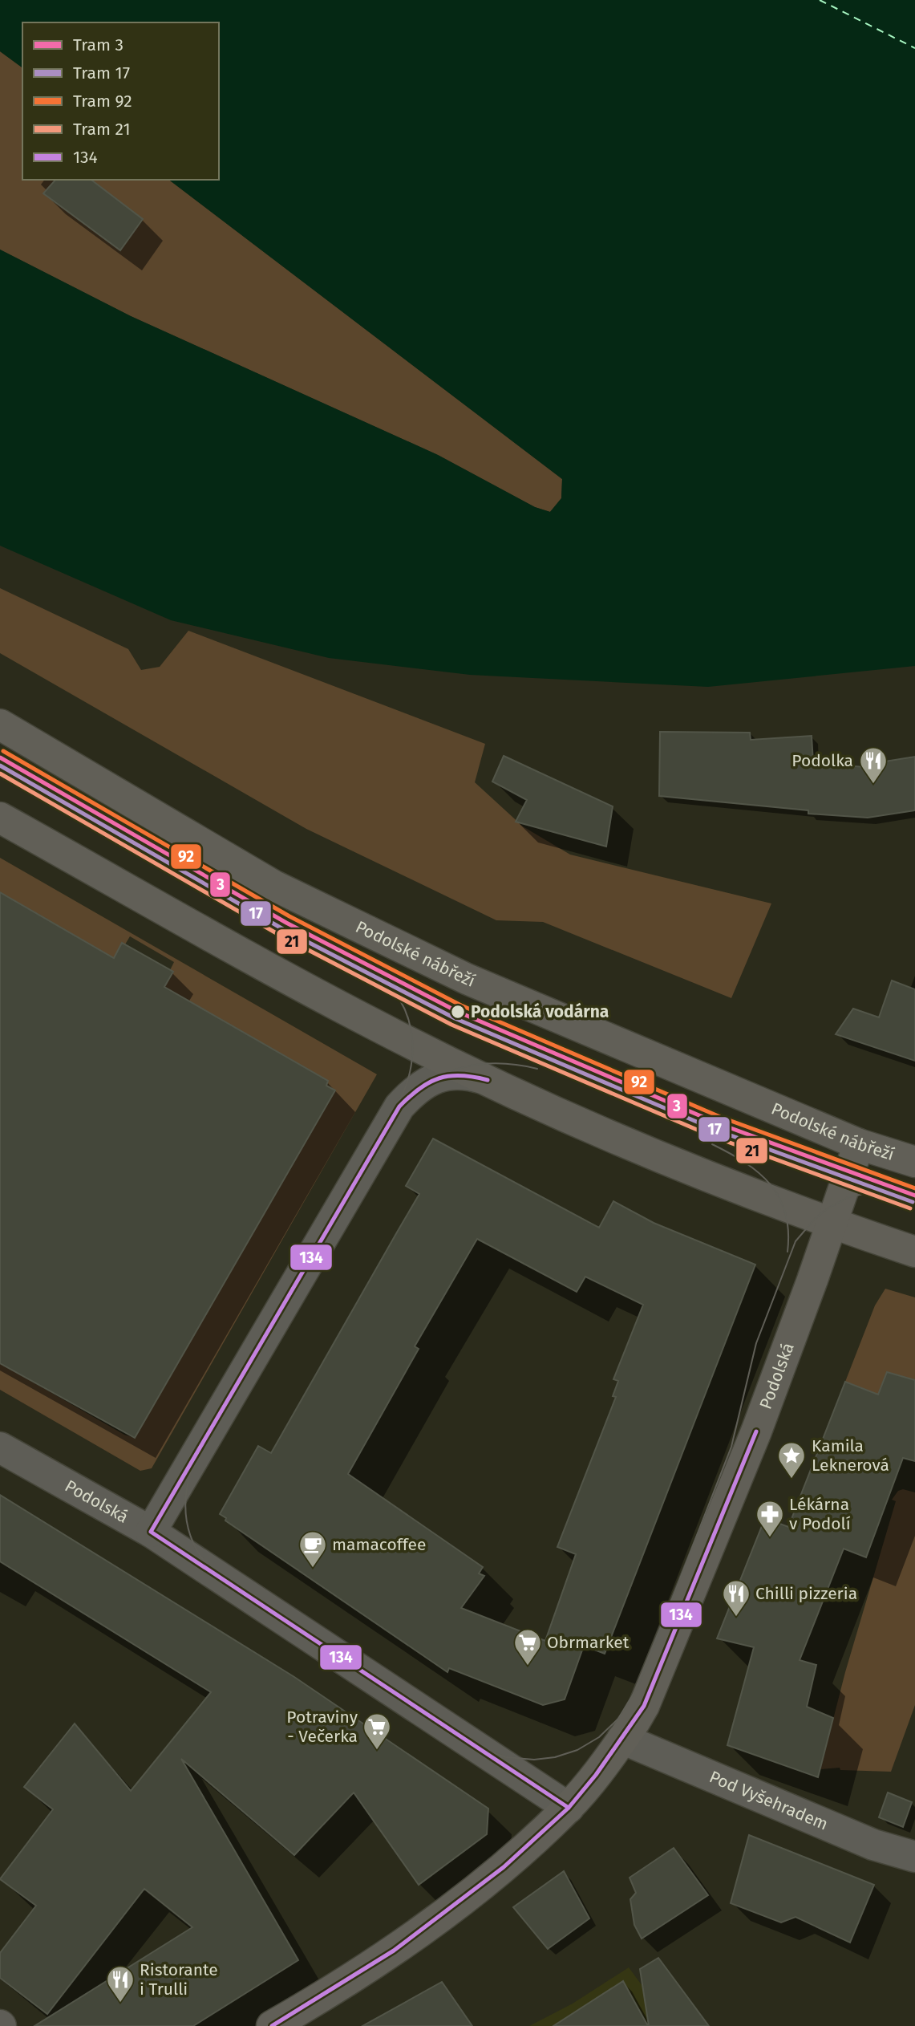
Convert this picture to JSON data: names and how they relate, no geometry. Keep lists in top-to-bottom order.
{
  "streets": {
    "main road": ["Podolské nábřeží", "Podolská"],
    "street": ["Pod Vyšehradem"]
  },
  "crossings": [
    ["Podolské nábřeží", "Podolská"],
    ["Podolská", "Pod Vyšehradem"]
  ],
  "places": {
    "restaurant": ["Podolka", "Chilli pizzeria", "Ristorante i Trulli"],
    "other": ["Podolská vodárna"],
    "place": ["Kamila Leknerová"],
    "pharmacy": ["Lékárna v Podolí"],
    "cafe": ["mamacoffee"],
    "supermarket": ["Obrmarket", "Potraviny - Večerka"]
  },
  "lines": [
    "tram line 92",
    "tram line 3",
    "tram line 17",
    "tram line 21",
    "transit line 134"
  ],
  "legend": [
    "Tram 3",
    "Tram 17",
    "Tram 92",
    "Tram 21",
    "134"
  ]
}
